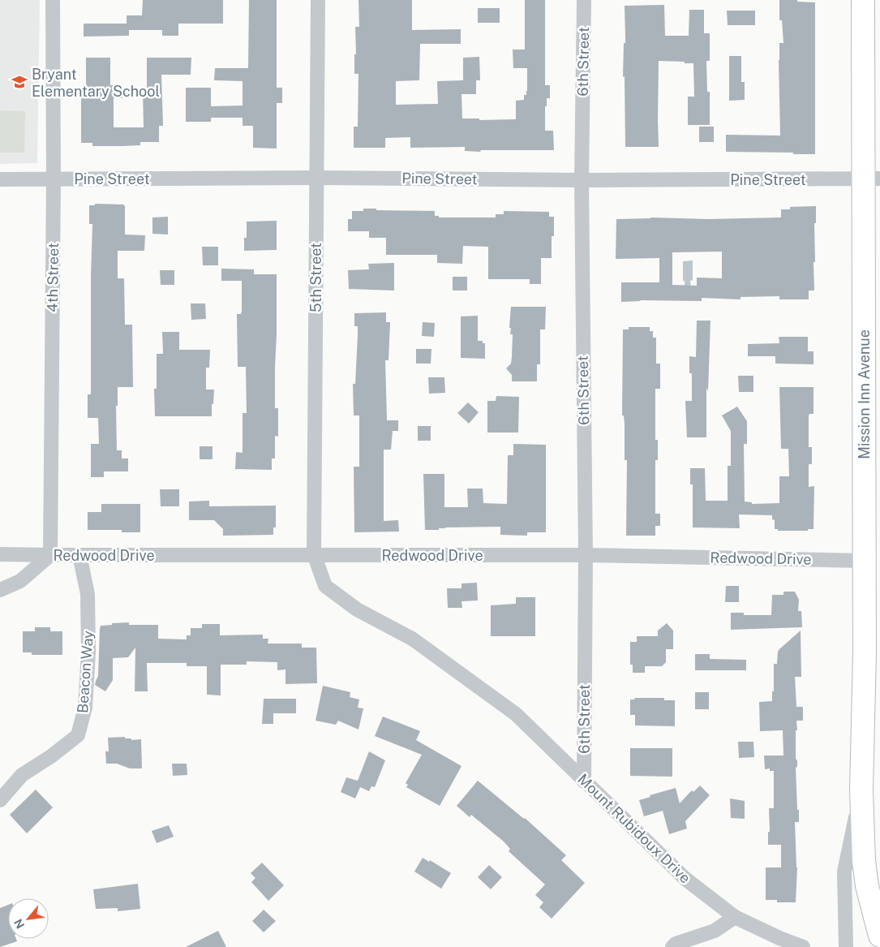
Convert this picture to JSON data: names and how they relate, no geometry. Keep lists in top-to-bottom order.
{
  "streets": {
    "main road": ["Mission Inn Avenue"],
    "street": [
      "6th Street",
      "Pine Street",
      "4th Street",
      "5th Street",
      "Redwood Drive",
      "Beacon Way",
      "Mount Rubidoux Drive"
    ]
  },
  "crossings": [
    ["6th Street", "Pine Street"],
    ["6th Street", "Redwood Drive"],
    ["6th Street", "Mount Rubidoux Drive"],
    ["Pine Street", "4th Street"],
    ["Pine Street", "5th Street"],
    ["Pine Street", "Mission Inn Avenue"],
    ["4th Street", "Redwood Drive"],
    ["5th Street", "Redwood Drive"],
    ["5th Street", "Mount Rubidoux Drive"],
    ["Mission Inn Avenue", "Redwood Drive"],
    ["Redwood Drive", "Beacon Way"],
    ["Redwood Drive", "Mount Rubidoux Drive"]
  ],
  "places": {
    "school or university": ["Bryant Elementary School"]
  },
  "north": "bottom left"
}
